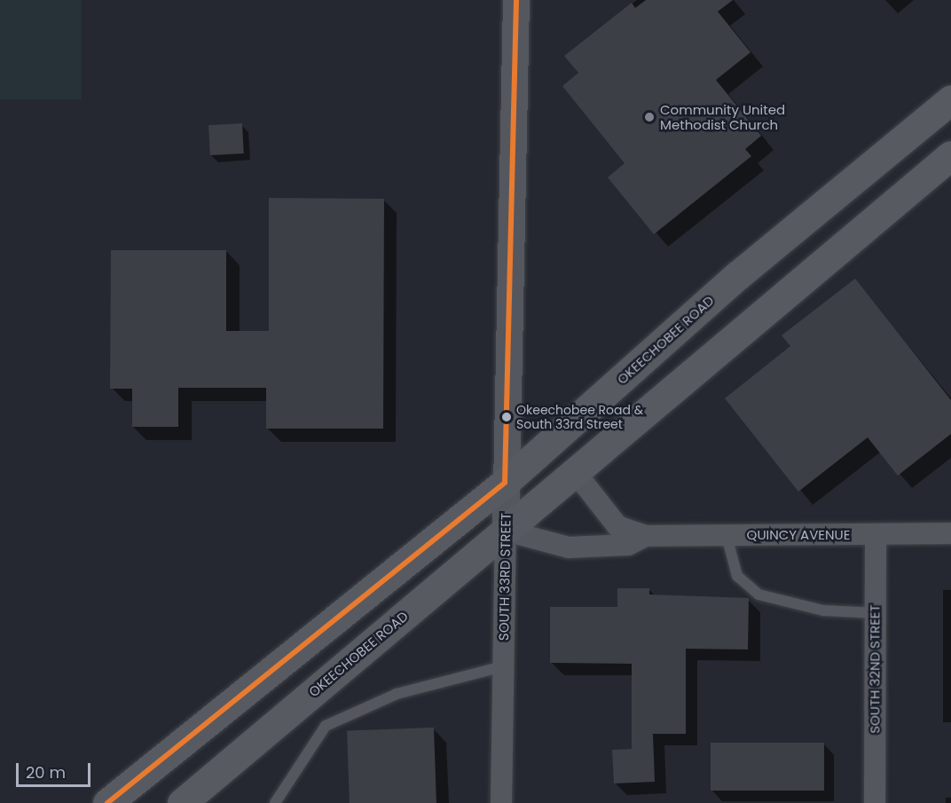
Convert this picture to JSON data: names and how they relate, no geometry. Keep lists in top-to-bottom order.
{
  "streets": {
    "main road": ["OKEECHOBEE ROAD"],
    "street": ["QUINCY AVENUE", "SOUTH 33RD STREET", "SOUTH 32ND STREET"]
  },
  "crossings": [
    ["OKEECHOBEE ROAD", "QUINCY AVENUE"],
    ["OKEECHOBEE ROAD", "SOUTH 33RD STREET"],
    ["QUINCY AVENUE", "SOUTH 33RD STREET"],
    ["QUINCY AVENUE", "SOUTH 32ND STREET"]
  ],
  "places": ["Community United Methodist Church", "Okeechobee Road & South 33rd Street"],
  "scale_bar": "20 m"
}
